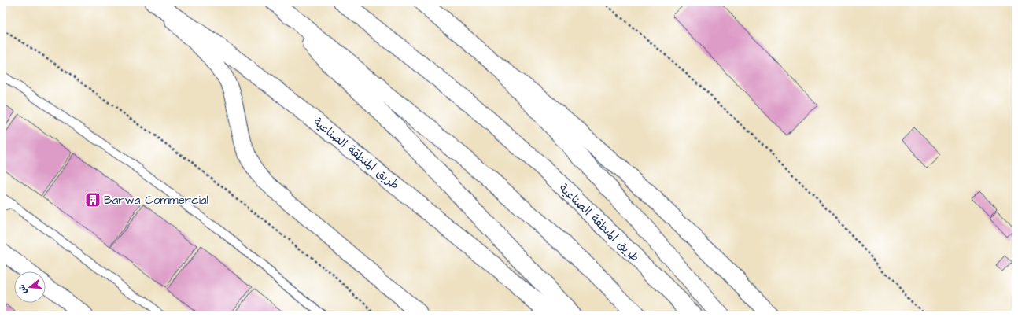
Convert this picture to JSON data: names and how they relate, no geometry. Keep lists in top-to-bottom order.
{
  "streets": {
    "main road": ["طريق المنطقة الصناعية"]
  },
  "places": {
    "building": ["Barwa Commercial"]
  },
  "north": "left"
}
